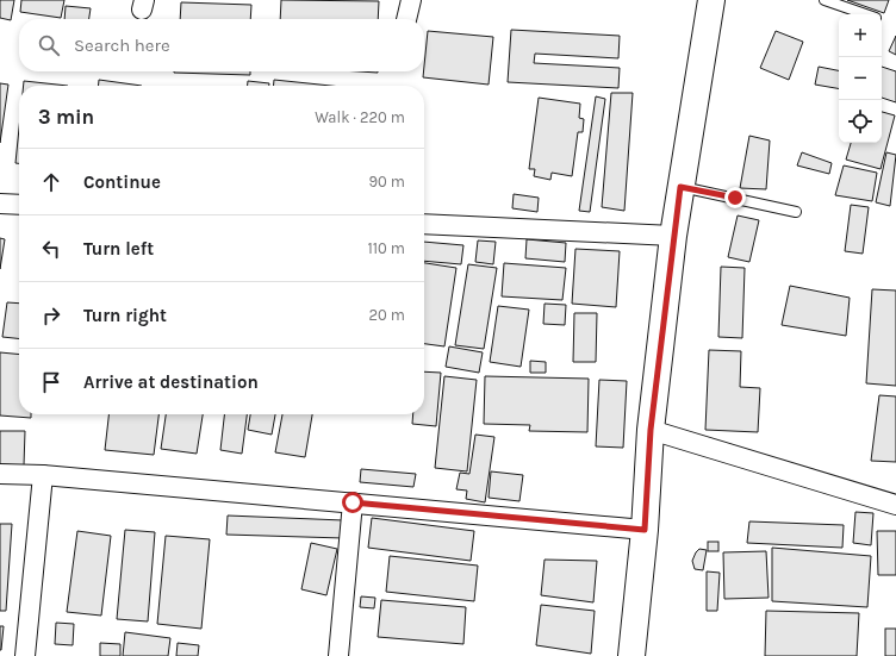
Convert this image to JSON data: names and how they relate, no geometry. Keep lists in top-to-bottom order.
{
  "page": {
    "map_buttons": ["+", "−"],
    "search": "Search here",
    "heading": ["3 min", "Walk · 220 m"],
    "list": [
      ["Continue", "90 m"],
      ["Turn left", "110 m"],
      ["Turn right", "20 m"],
      "Arrive at destination"
    ]
  }
}
